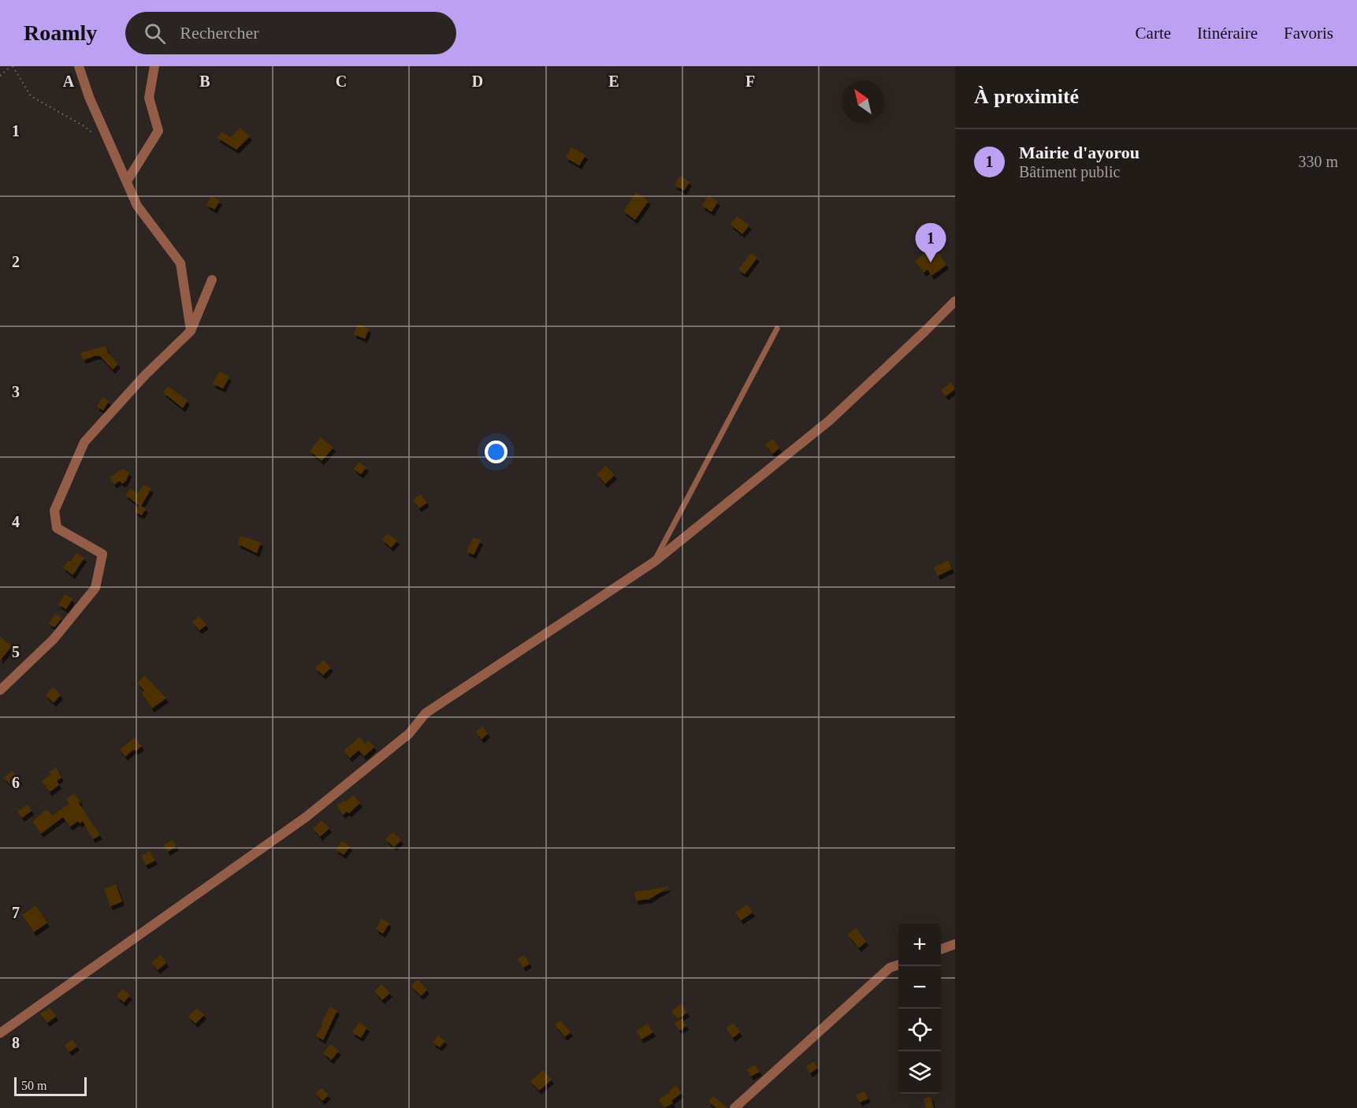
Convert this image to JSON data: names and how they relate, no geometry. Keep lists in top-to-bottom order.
{
  "scale_bar": "50 m",
  "north": "top left",
  "page": {
    "header": "Roamly",
    "search": "Rechercher",
    "nav": ["Carte", "Itinéraire", "Favoris"],
    "heading": "À proximité",
    "list": [
      {
        "mark": "1",
        "name": "Mairie d'ayorou",
        "note": "Bâtiment public",
        "value": "330 m"
      }
    ],
    "pins": "1",
    "map_buttons": ["+", "−"],
    "scale": "50 m"
  },
  "grid": {
    "columns": [
      "A",
      "B",
      "C",
      "D",
      "E",
      "F"
    ],
    "rows": [
      "1",
      "2",
      "3",
      "4",
      "5",
      "6",
      "7",
      "8"
    ]
  }
}
